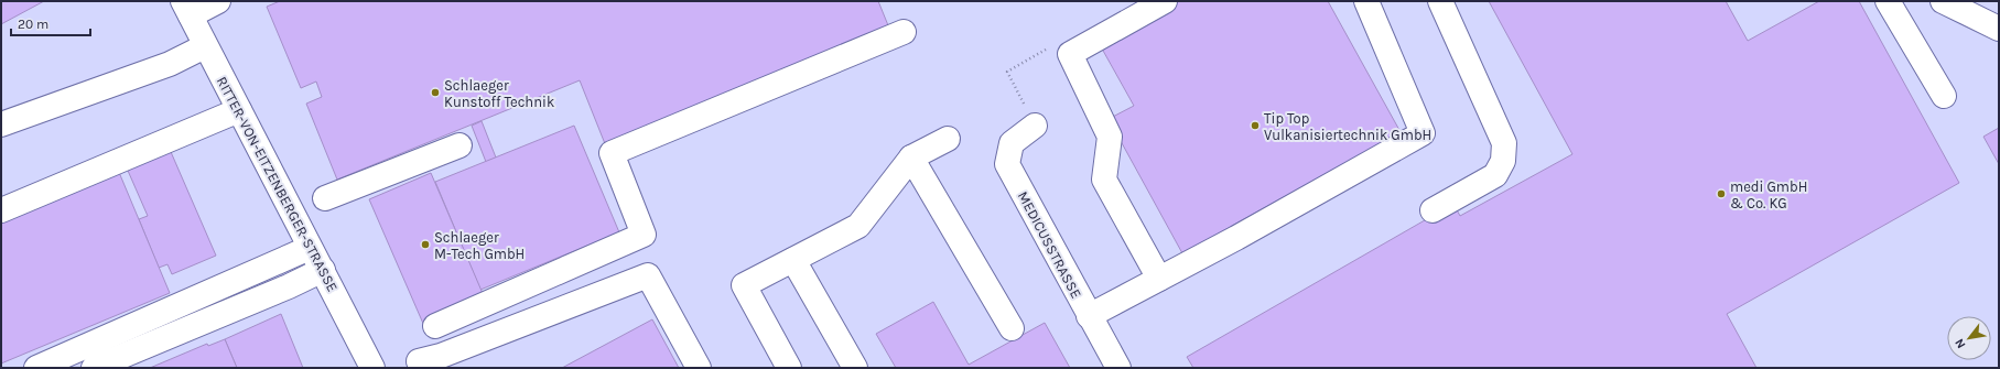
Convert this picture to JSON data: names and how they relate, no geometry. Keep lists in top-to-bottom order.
{
  "streets": {
    "street": ["RITTER-VON-EITZENBERGER-STRASSE", "MEDICUSSTRASSE"]
  },
  "places": [
    "Schlaeger Kunstoff Technik",
    "Tip Top Vulkanisiertechnik GmbH",
    "medi GmbH & Co. KG",
    "Schlaeger M-Tech GmbH"
  ],
  "scale_bar": "20 m",
  "north": "bottom left"
}
